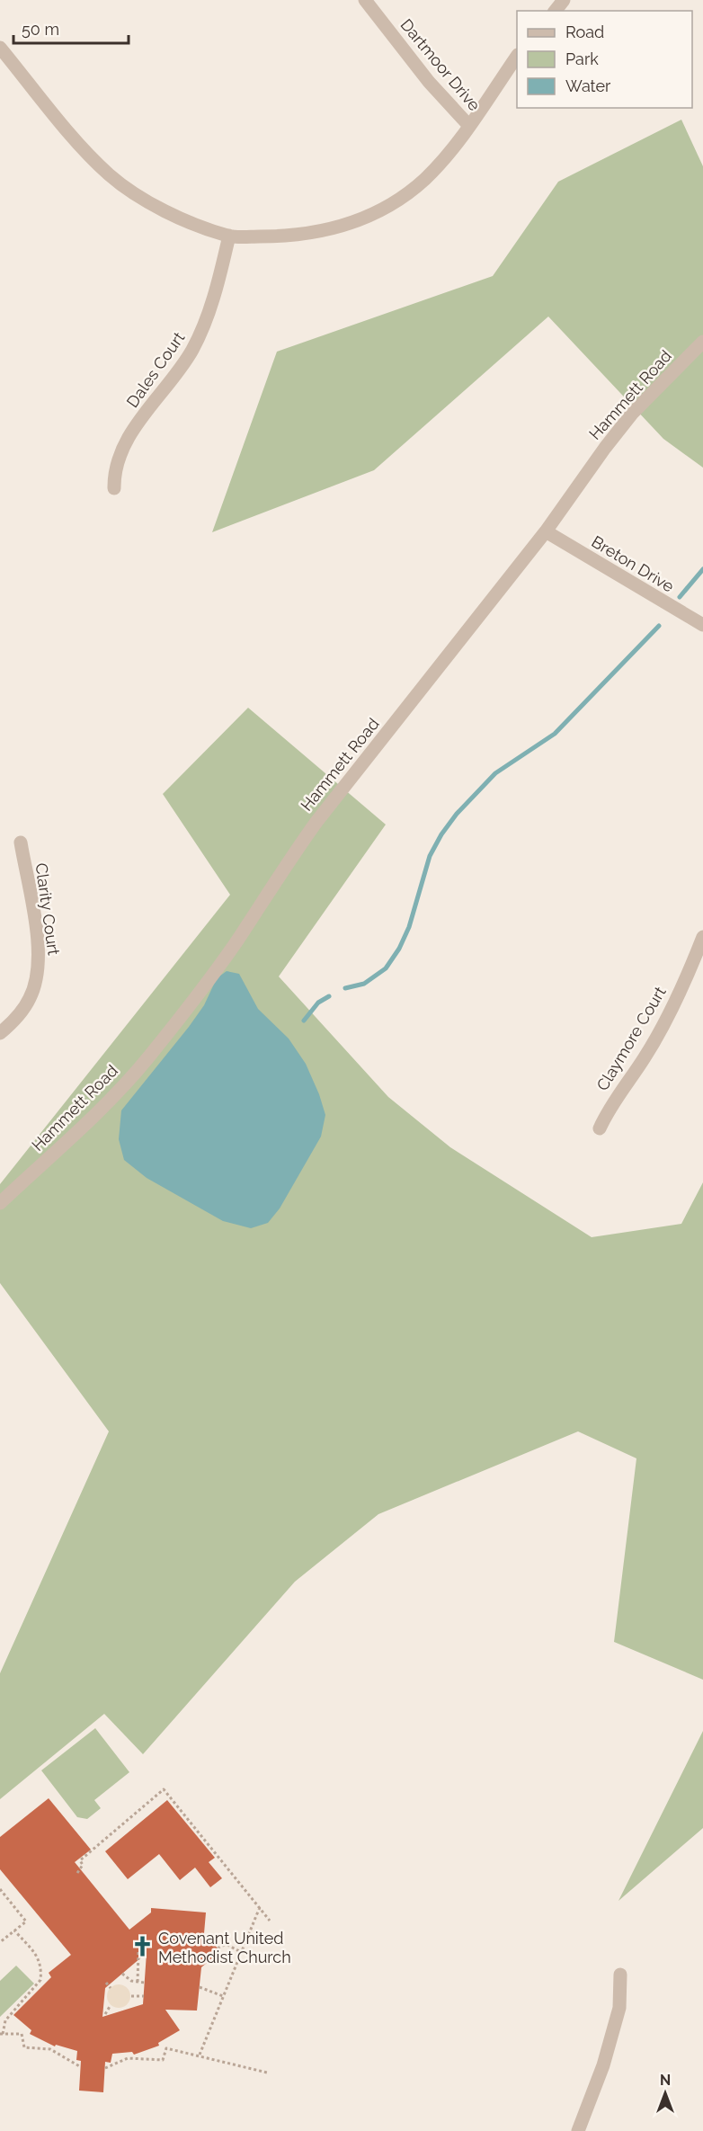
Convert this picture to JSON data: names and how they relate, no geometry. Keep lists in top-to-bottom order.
{
  "streets": {
    "street": [
      "Dartmoor Drive",
      "Dales Court",
      "Hammett Road",
      "Breton Drive",
      "Clarity Court",
      "Claymore Court"
    ]
  },
  "crossings": [
    ["Hammett Road", "Breton Drive"]
  ],
  "places": {
    "church": ["Covenant United Methodist Church"]
  },
  "legend": ["Road", "Park", "Water"],
  "scale_bar": "50 m",
  "north": "top"
}
